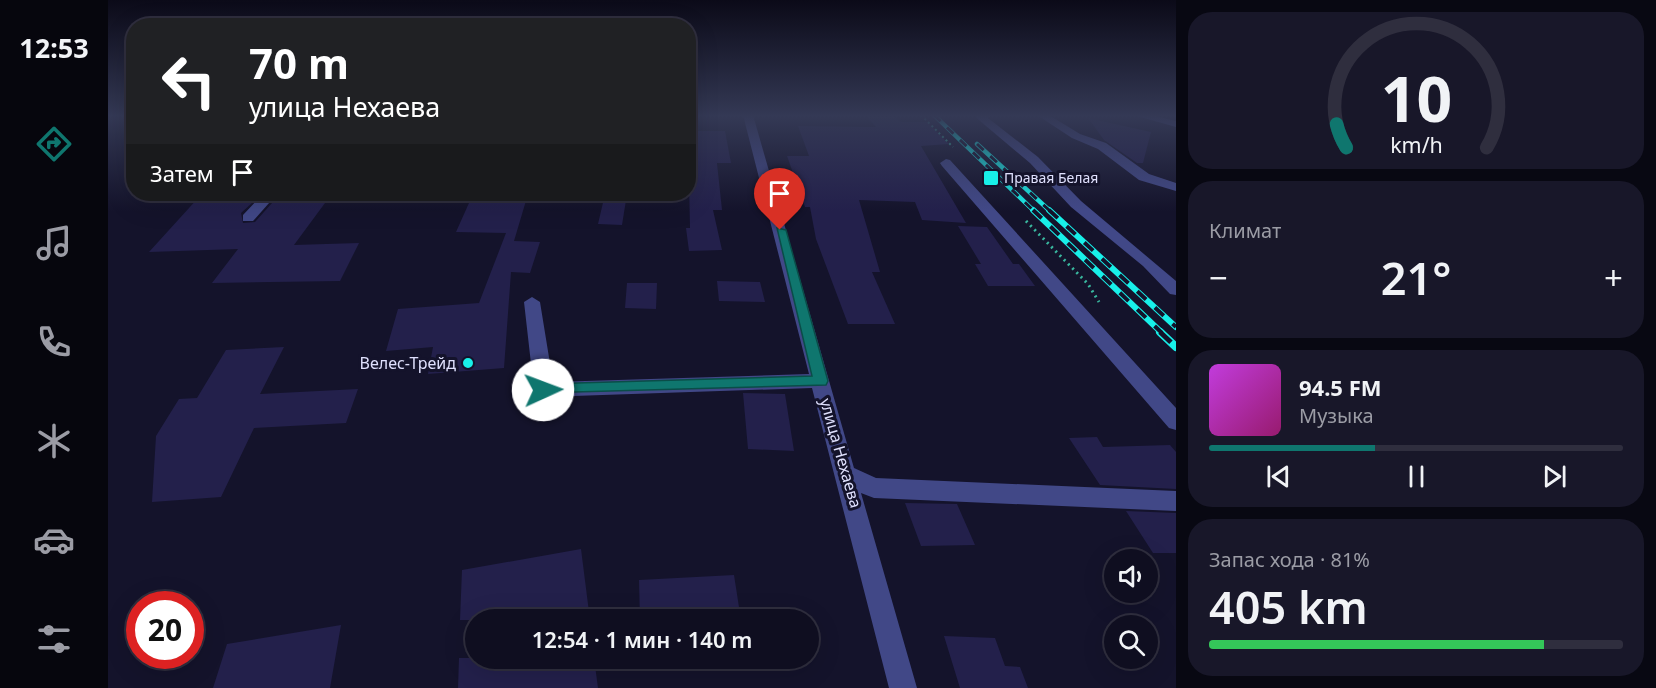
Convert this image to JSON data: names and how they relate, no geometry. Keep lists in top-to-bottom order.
{
  "streets": {
    "street": ["улица Нехаева"]
  },
  "places": {
    "transit": ["Правая Белая"],
    "other": ["Велес-Трейд"]
  },
  "page": {
    "tabs": "12:53",
    "turn": ["70 m", "улица Нехаева"],
    "then": "Затем",
    "tile": [
      "Климат",
      ["Запас хода · 81%", "405 km"]
    ],
    "heat": ["−", "21°", "+"],
    "song": ["94.5 FM", "Музыка"],
    "limit": "20",
    "trip": "12:54 · 1 мин · 140 m",
    "gauge": ["10", "km/h"]
  }
}
